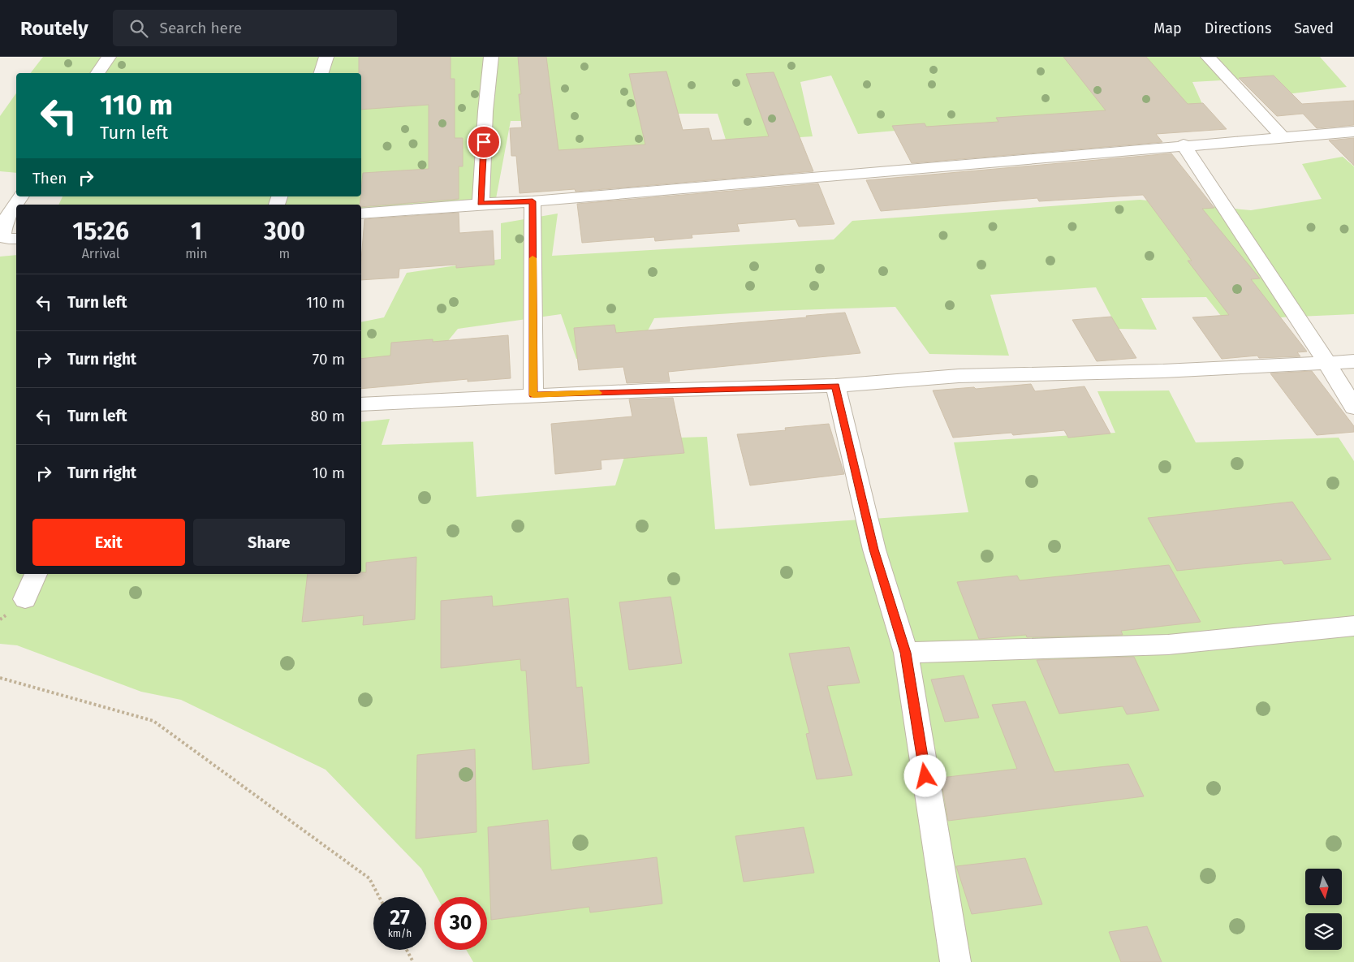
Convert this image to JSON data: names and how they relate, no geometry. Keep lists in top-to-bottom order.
{
  "north": "bottom",
  "page": {
    "header": "Routely",
    "search": "Search here",
    "nav": ["Map", "Directions", "Saved"],
    "turn": ["110 m", "Turn left"],
    "then": "Then",
    "eta": [
      "15:26",
      "Arrival",
      "1",
      "min",
      "300",
      "m"
    ],
    "list": [
      {
        "name": "Turn left",
        "value": "110 m"
      },
      {
        "name": "Turn right",
        "value": "70 m"
      },
      {
        "name": "Turn left",
        "value": "80 m"
      },
      {
        "name": "Turn right",
        "value": "10 m"
      }
    ],
    "buttons": ["Exit", "Share"],
    "speed": "27 km/h",
    "limit": "30"
  }
}
